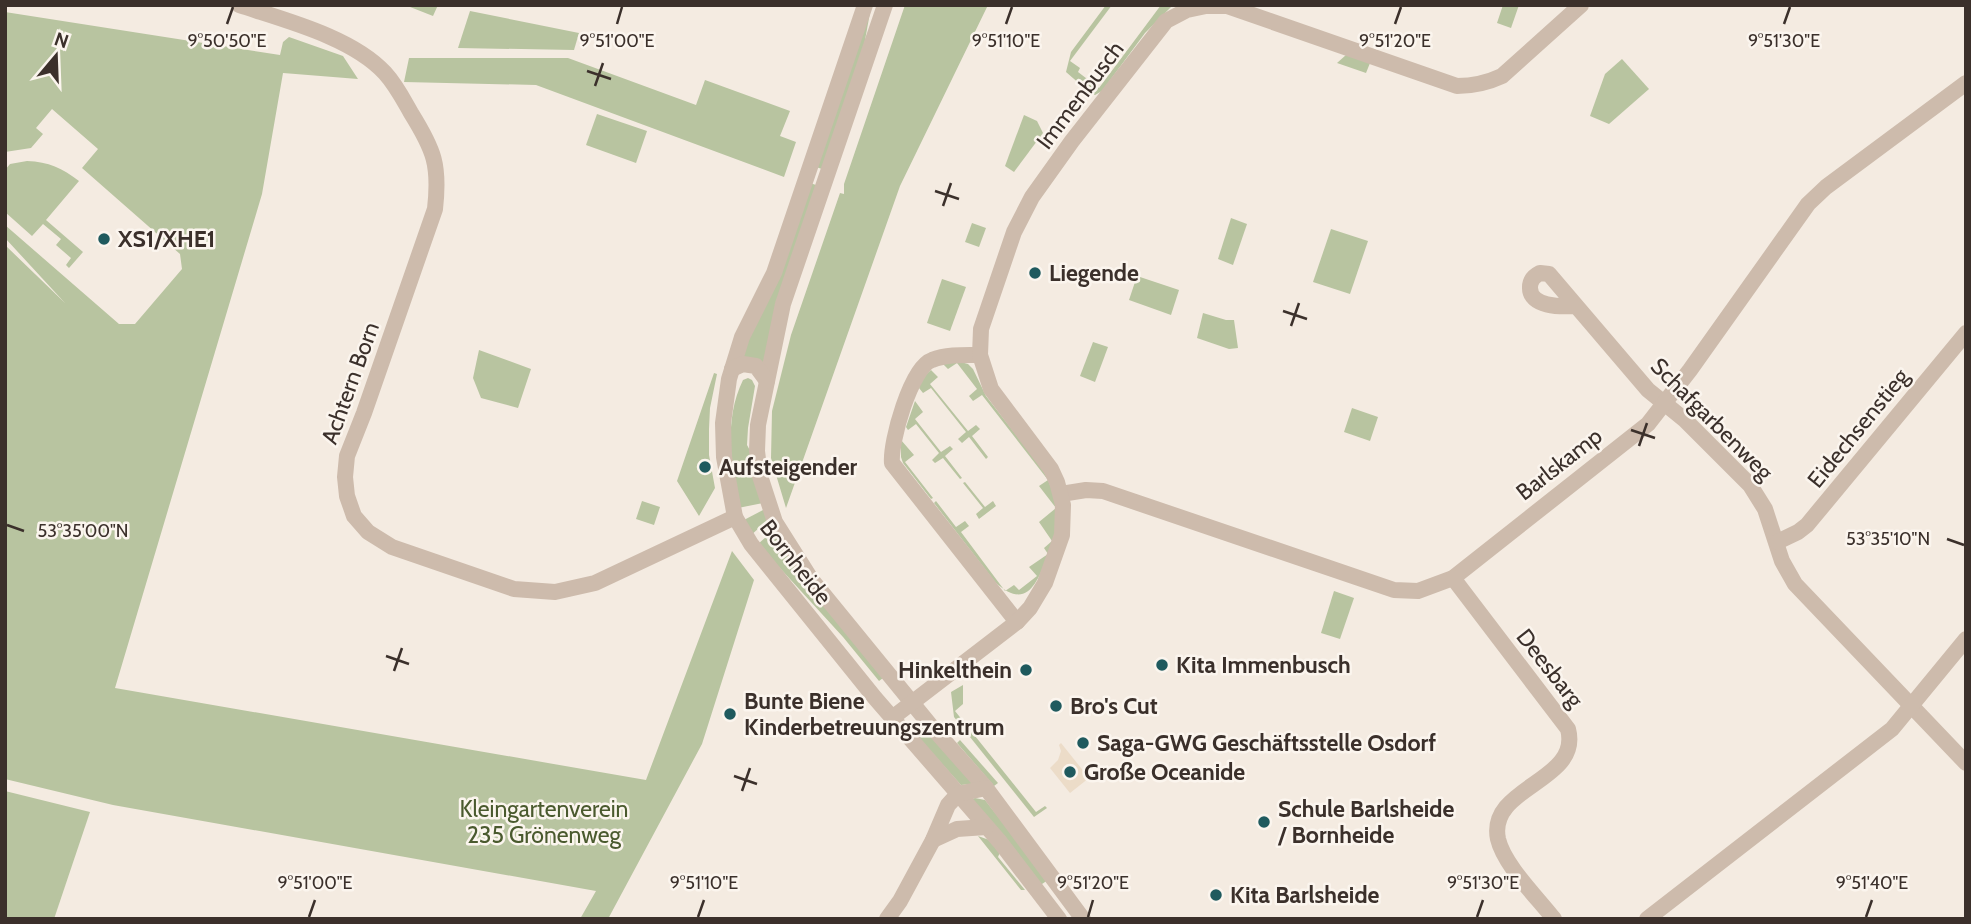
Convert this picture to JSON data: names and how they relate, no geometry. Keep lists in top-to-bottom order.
{
  "streets": {
    "street": [
      "Immenbusch",
      "Achtern Born",
      "Schafgarbenweg",
      "Eidechsenstieg",
      "Barlskamp",
      "Bornheide",
      "Deesbarg"
    ]
  },
  "crossings": [
    ["Immenbusch", "Barlskamp"],
    ["Immenbusch", "Bornheide"],
    ["Achtern Born", "Bornheide"],
    ["Schafgarbenweg", "Eidechsenstieg"],
    ["Schafgarbenweg", "Barlskamp"],
    ["Barlskamp", "Deesbarg"]
  ],
  "parks": ["Kleingartenverein 235 Grönenweg"],
  "places": [
    "XS1/XHE1",
    "Liegende",
    "Aufsteigender",
    "Kita Immenbusch",
    "Hinkelthein",
    "Bro's Cut",
    "Bunte Biene Kinderbetreuungszentrum",
    "Saga-GWG Geschäftsstelle Osdorf",
    "Große Oceanide",
    "Schule Barlsheide / Bornheide",
    "Kita Barlsheide"
  ],
  "north": "top",
  "coordinates": [
    "9°51'00\"E",
    "9°51'10\"E",
    "9°51'20\"E",
    "9°51'30\"E",
    "9°50'50\"E",
    "53°35'00\"N",
    "53°35'10\"N",
    "9°51'40\"E"
  ]
}
